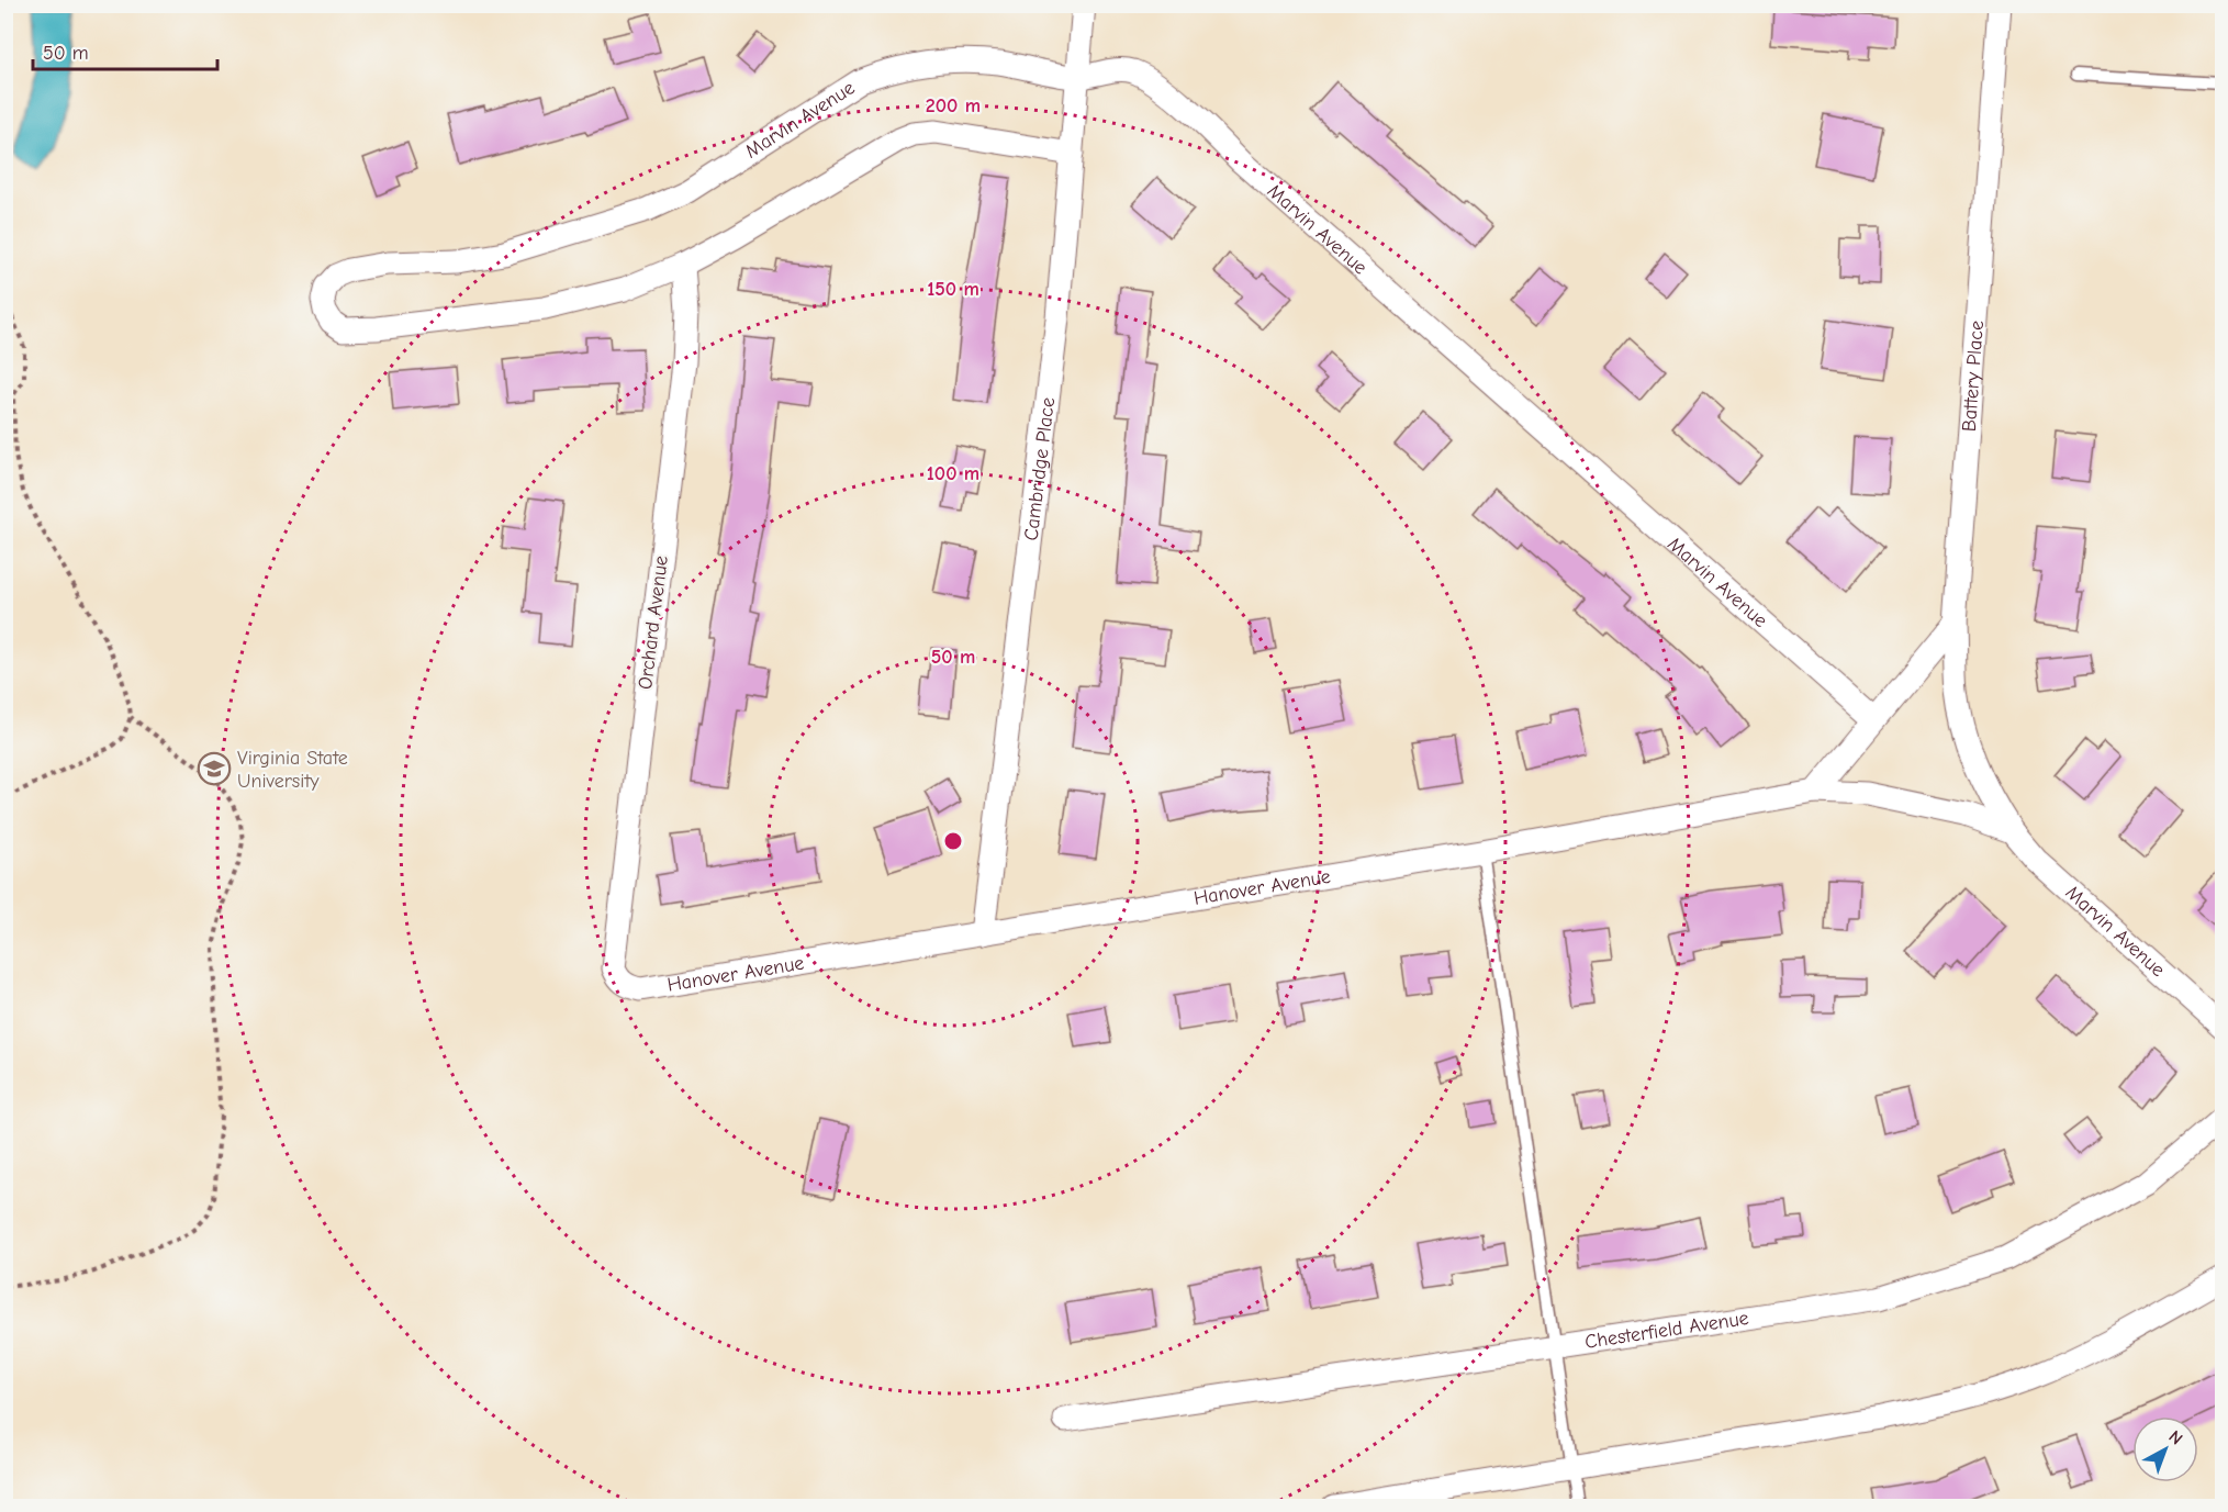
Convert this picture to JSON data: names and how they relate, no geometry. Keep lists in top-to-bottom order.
{
  "streets": {
    "street": [
      "Marvin Avenue",
      "Battery Place",
      "Cambridge Place",
      "Orchard Avenue",
      "Hanover Avenue",
      "Chesterfield Avenue"
    ]
  },
  "crossings": [
    ["Marvin Avenue", "Battery Place"],
    ["Marvin Avenue", "Cambridge Place"],
    ["Marvin Avenue", "Orchard Avenue"],
    ["Marvin Avenue", "Hanover Avenue"],
    ["Cambridge Place", "Hanover Avenue"],
    ["Orchard Avenue", "Hanover Avenue"]
  ],
  "places": {
    "school or university": ["Virginia State University"]
  },
  "scale_bar": "50 m",
  "north": "top right",
  "rings": [
    "200 m",
    "150 m",
    "100 m",
    "50 m"
  ]
}
